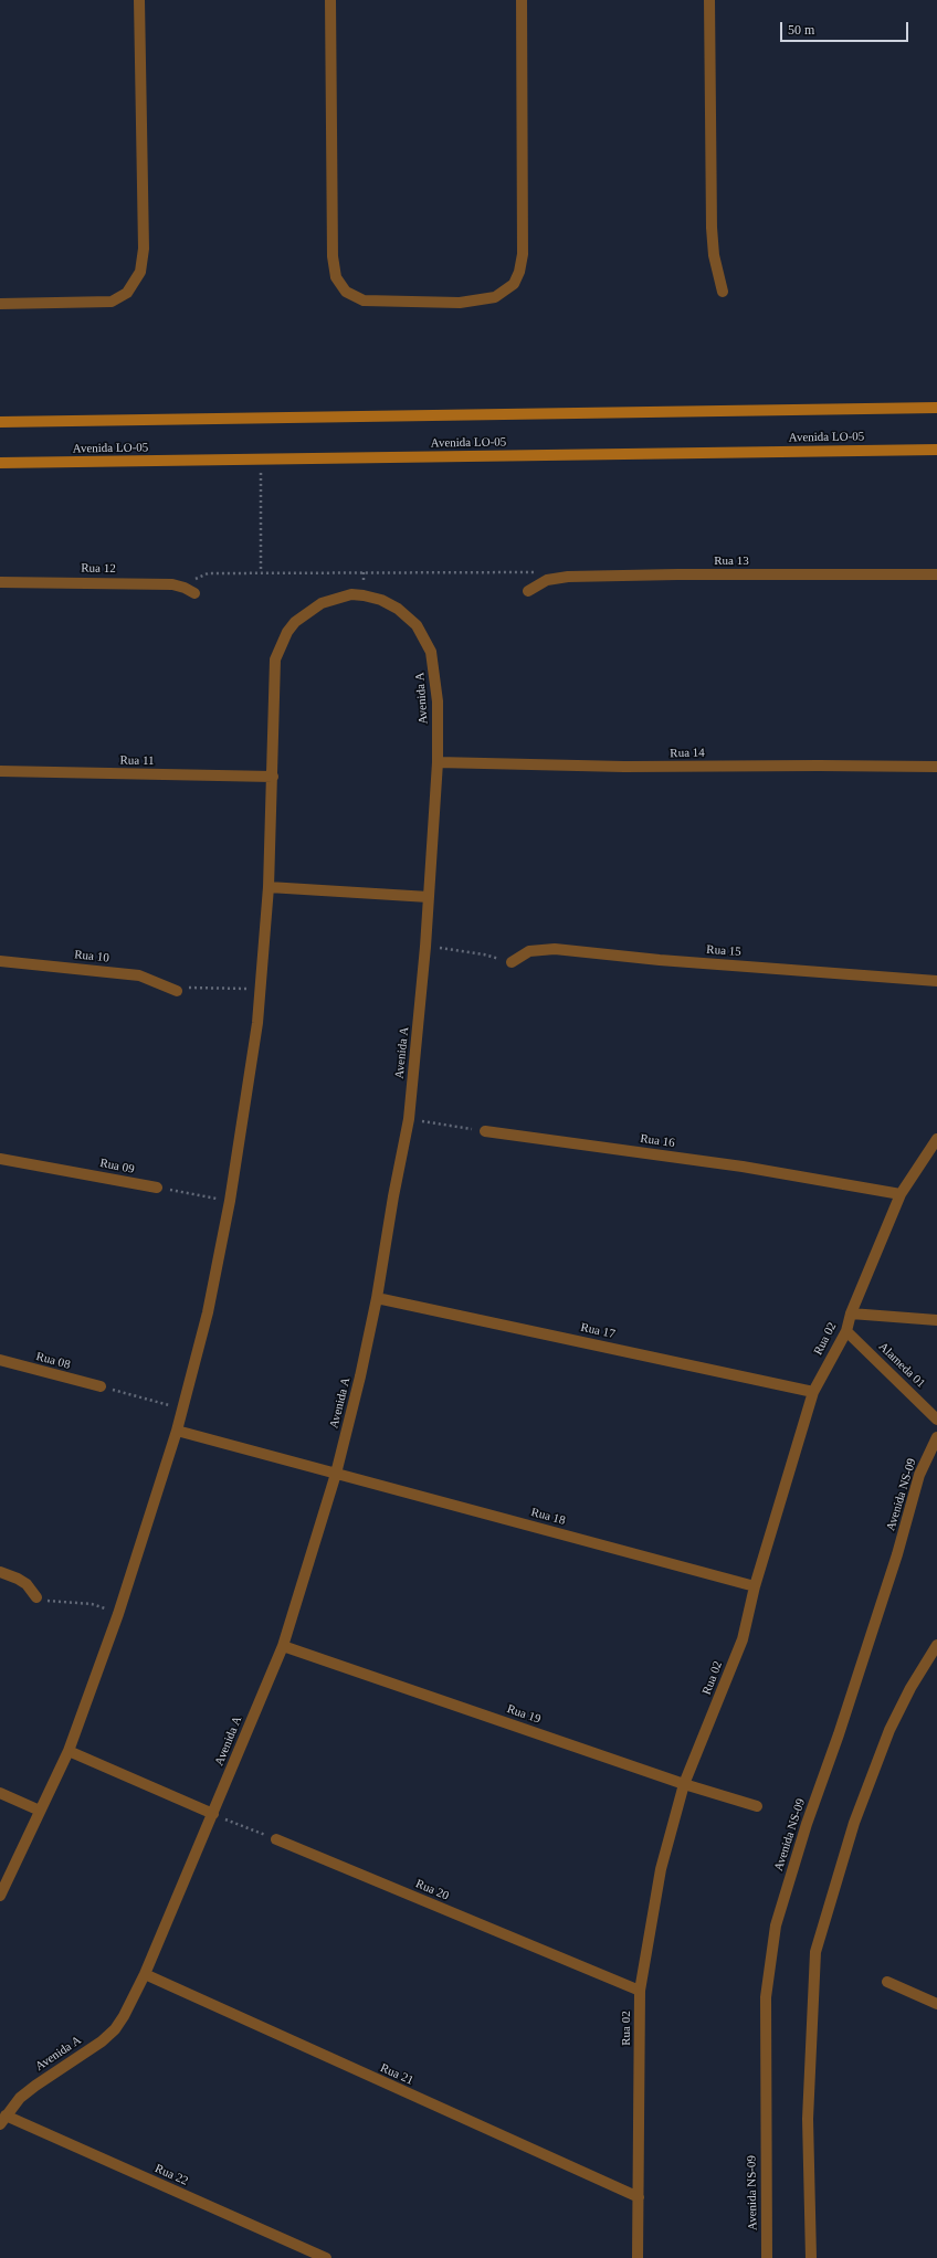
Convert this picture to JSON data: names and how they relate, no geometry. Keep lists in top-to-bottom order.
{
  "streets": {
    "main road": ["Avenida LO-05"],
    "street": [
      "Rua 13",
      "Rua 12",
      "Avenida A",
      "Rua 14",
      "Rua 11",
      "Rua 15",
      "Rua 10",
      "Rua 16",
      "Rua 09",
      "Rua 17",
      "Rua 02",
      "Rua 08",
      "Alameda 01",
      "Avenida NS-09",
      "Rua 18",
      "Rua 19",
      "Rua 20",
      "Rua 21",
      "Rua 22"
    ]
  },
  "crossings": [
    ["Avenida A", "Rua 14"],
    ["Avenida A", "Rua 11"],
    ["Avenida A", "Rua 17"],
    ["Avenida A", "Rua 18"],
    ["Avenida A", "Rua 19"],
    ["Avenida A", "Rua 21"],
    ["Avenida A", "Rua 22"],
    ["Rua 16", "Rua 02"],
    ["Rua 17", "Rua 02"],
    ["Rua 02", "Alameda 01"],
    ["Rua 02", "Rua 18"],
    ["Rua 02", "Rua 19"],
    ["Rua 02", "Rua 20"],
    ["Rua 02", "Rua 21"]
  ],
  "scale_bar": "50 m"
}
